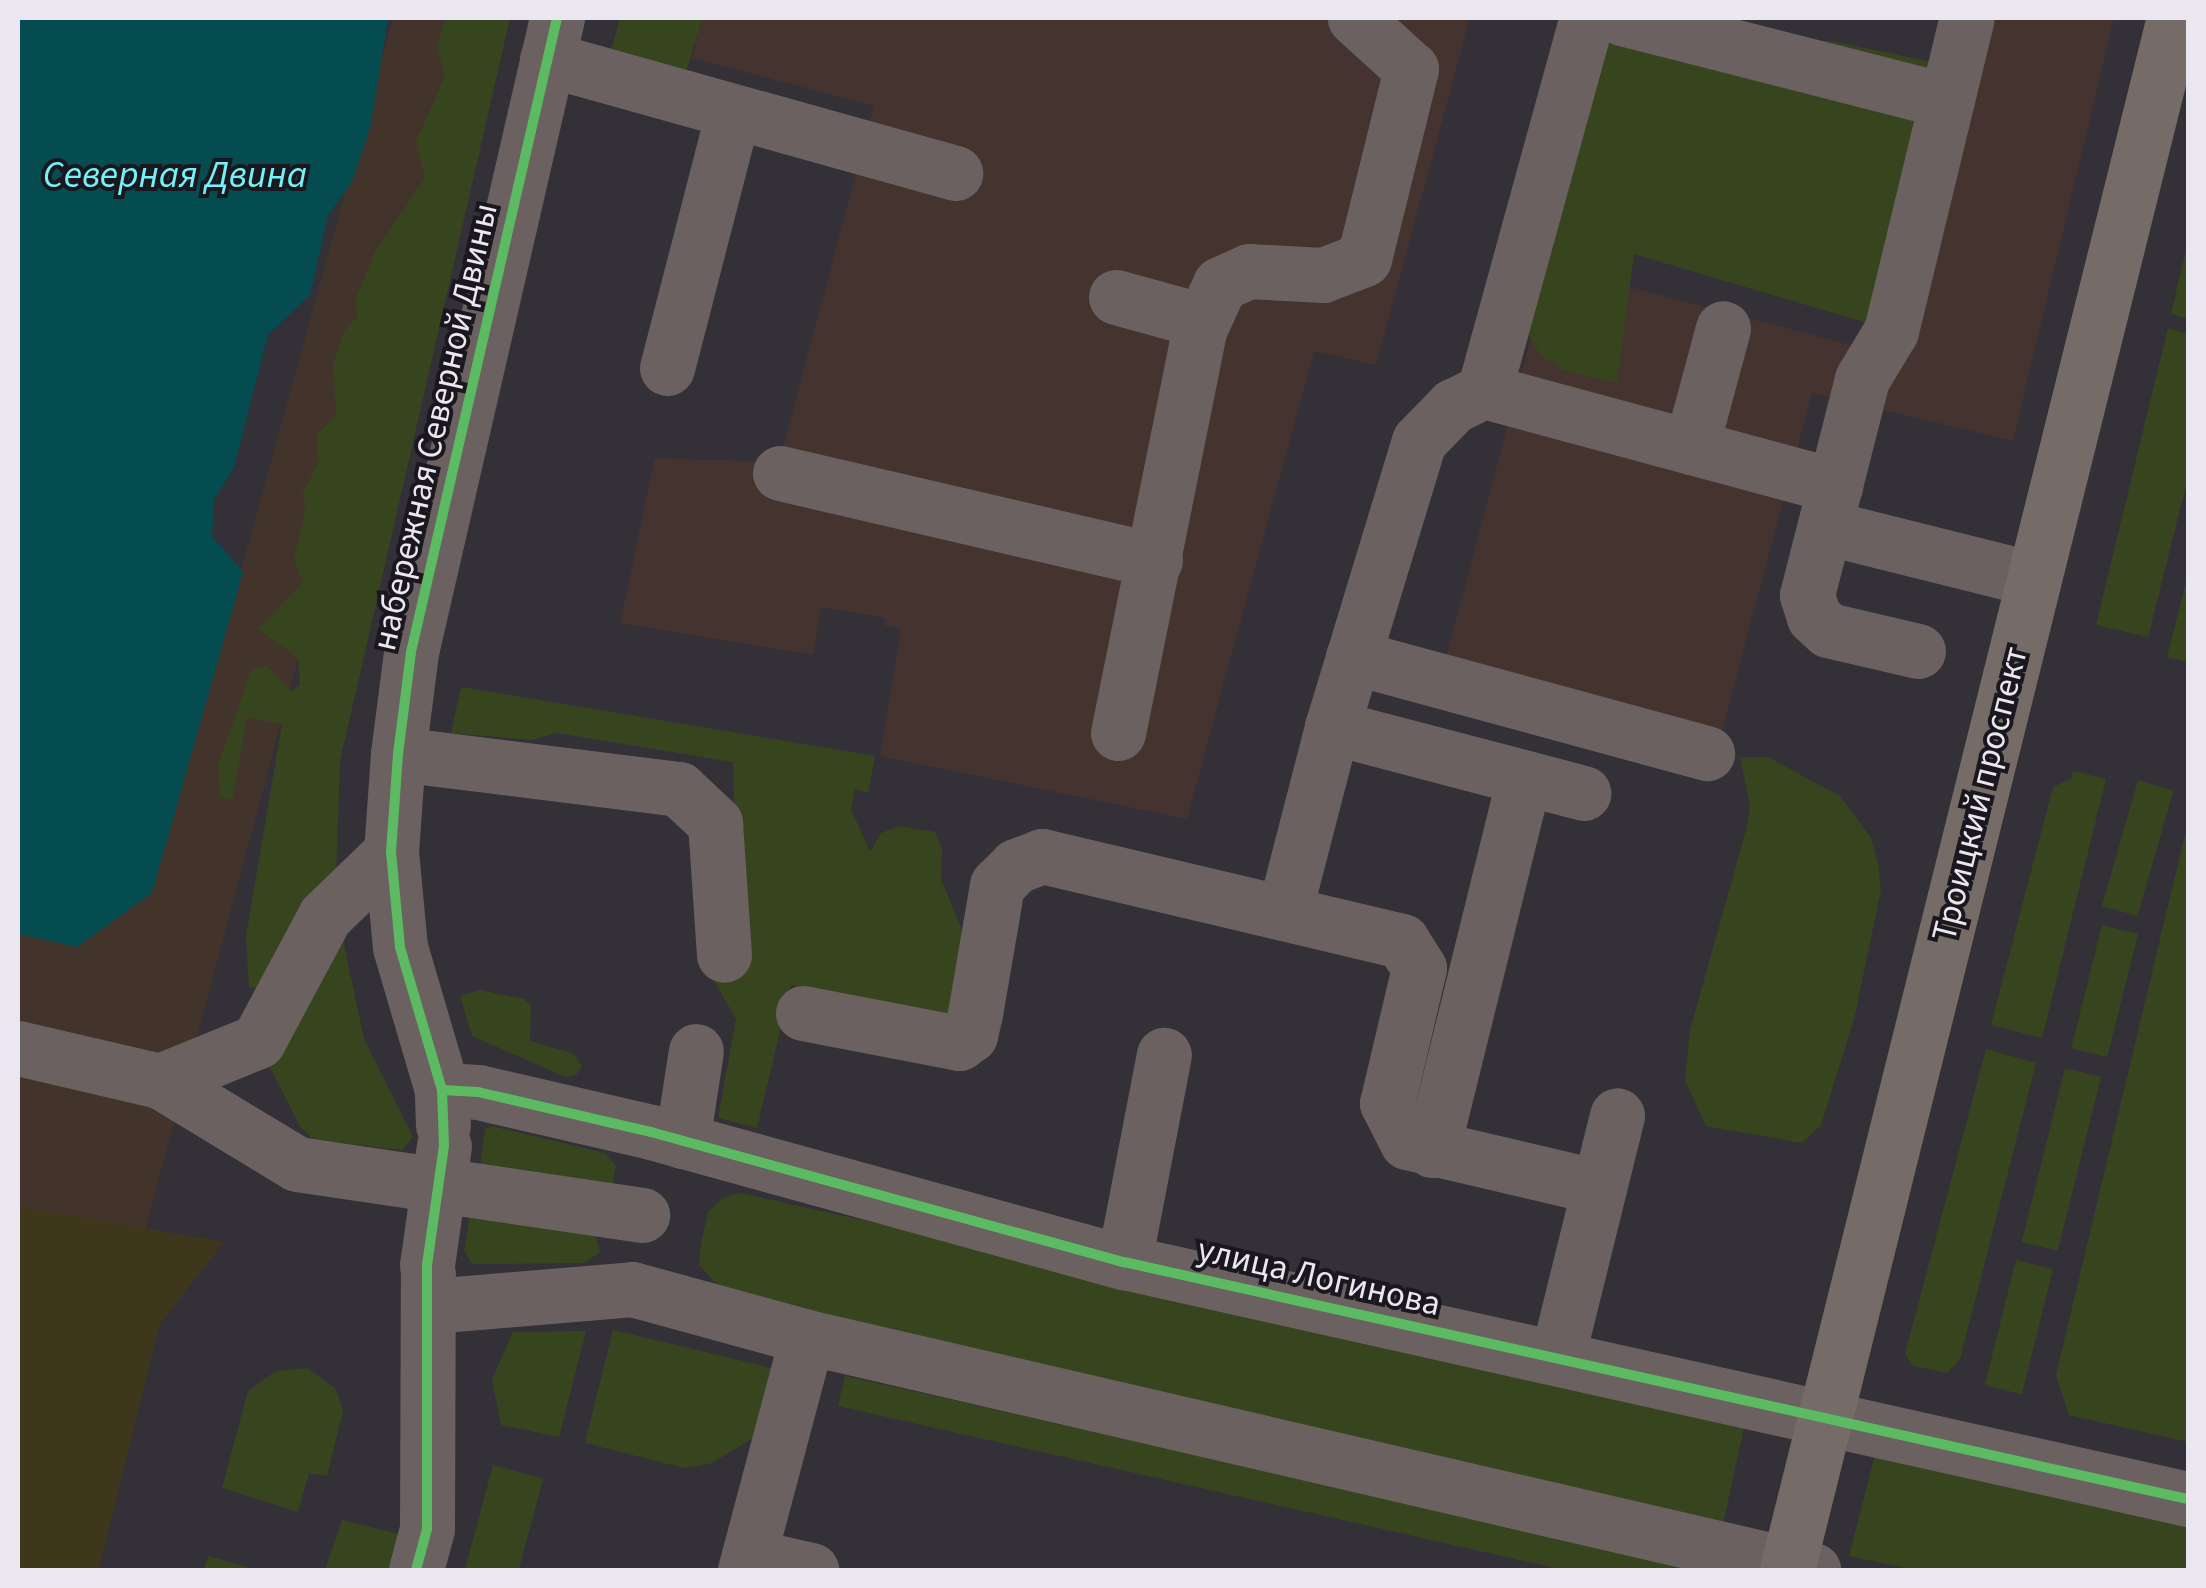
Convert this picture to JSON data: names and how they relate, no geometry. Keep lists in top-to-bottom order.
{
  "streets": {
    "main road": ["Троицкий проспект"],
    "street": ["набережная Северной Двины", "улица Логинова"]
  },
  "crossings": [
    ["набережная Северной Двины", "улица Логинова"],
    ["Троицкий проспект", "улица Логинова"]
  ],
  "water": ["Северная Двина"]
}
